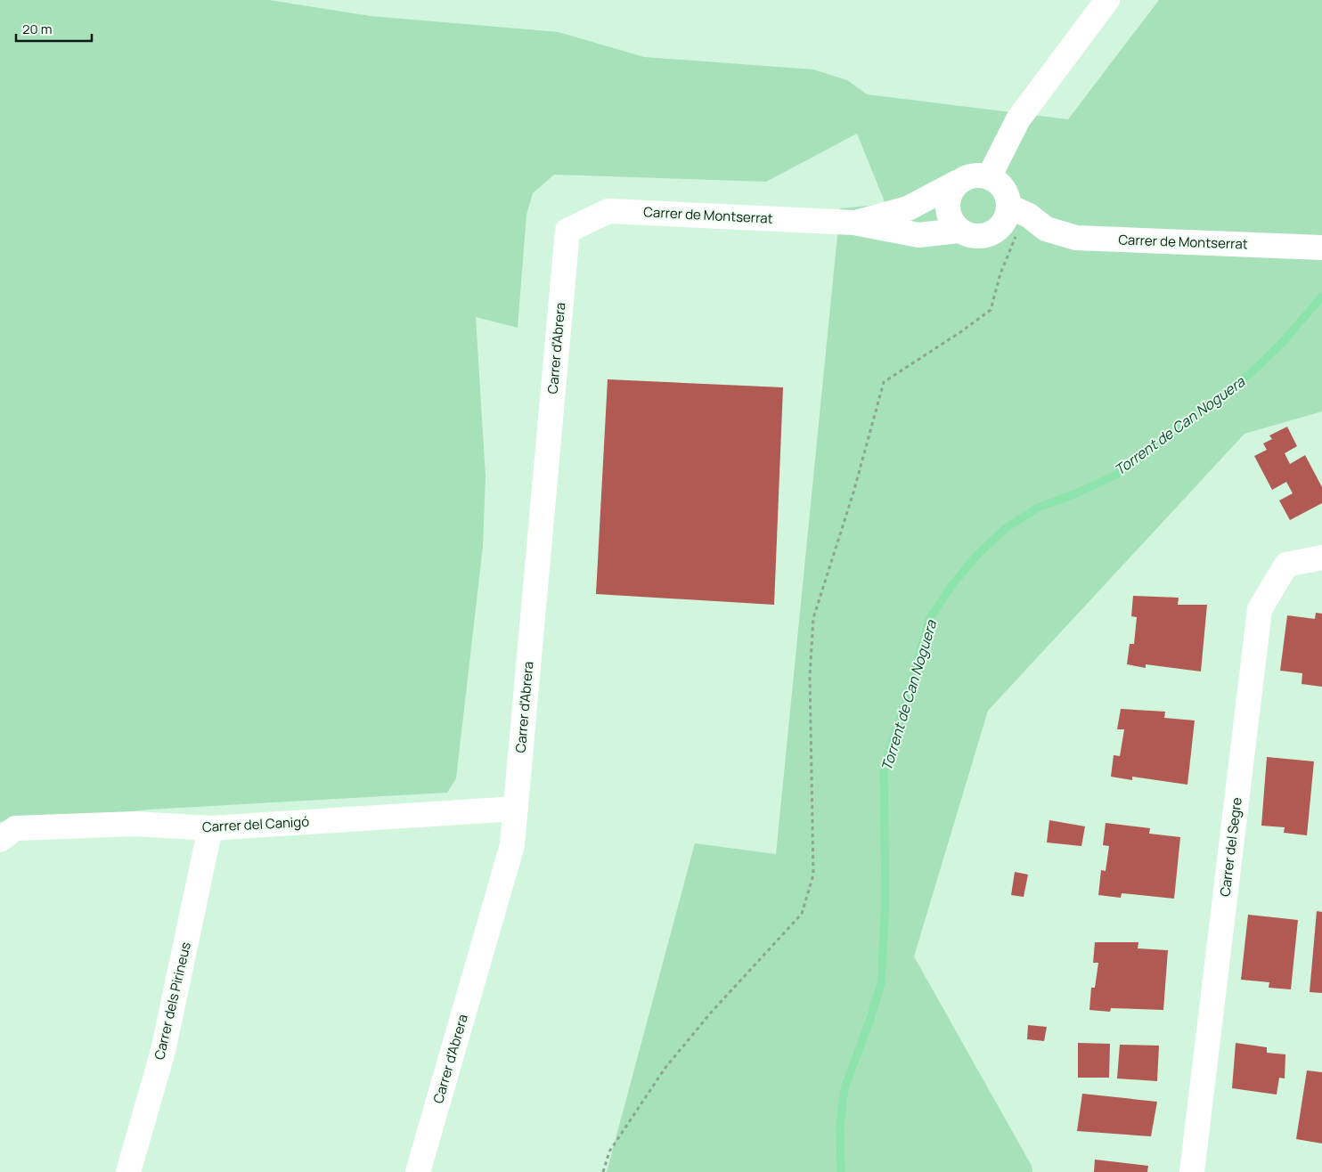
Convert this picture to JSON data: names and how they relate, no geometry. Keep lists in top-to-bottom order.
{
  "streets": {
    "street": [
      "Carrer de Montserrat",
      "Carrer d'Abrera",
      "Carrer del Canigó",
      "Carrer del Segre",
      "Carrer dels Pirineus"
    ]
  },
  "crossings": [
    ["Carrer de Montserrat", "Carrer d'Abrera"],
    ["Carrer d'Abrera", "Carrer del Canigó"],
    ["Carrer del Canigó", "Carrer dels Pirineus"]
  ],
  "water": ["Torrent de Can Noguera"],
  "scale_bar": "20 m"
}
